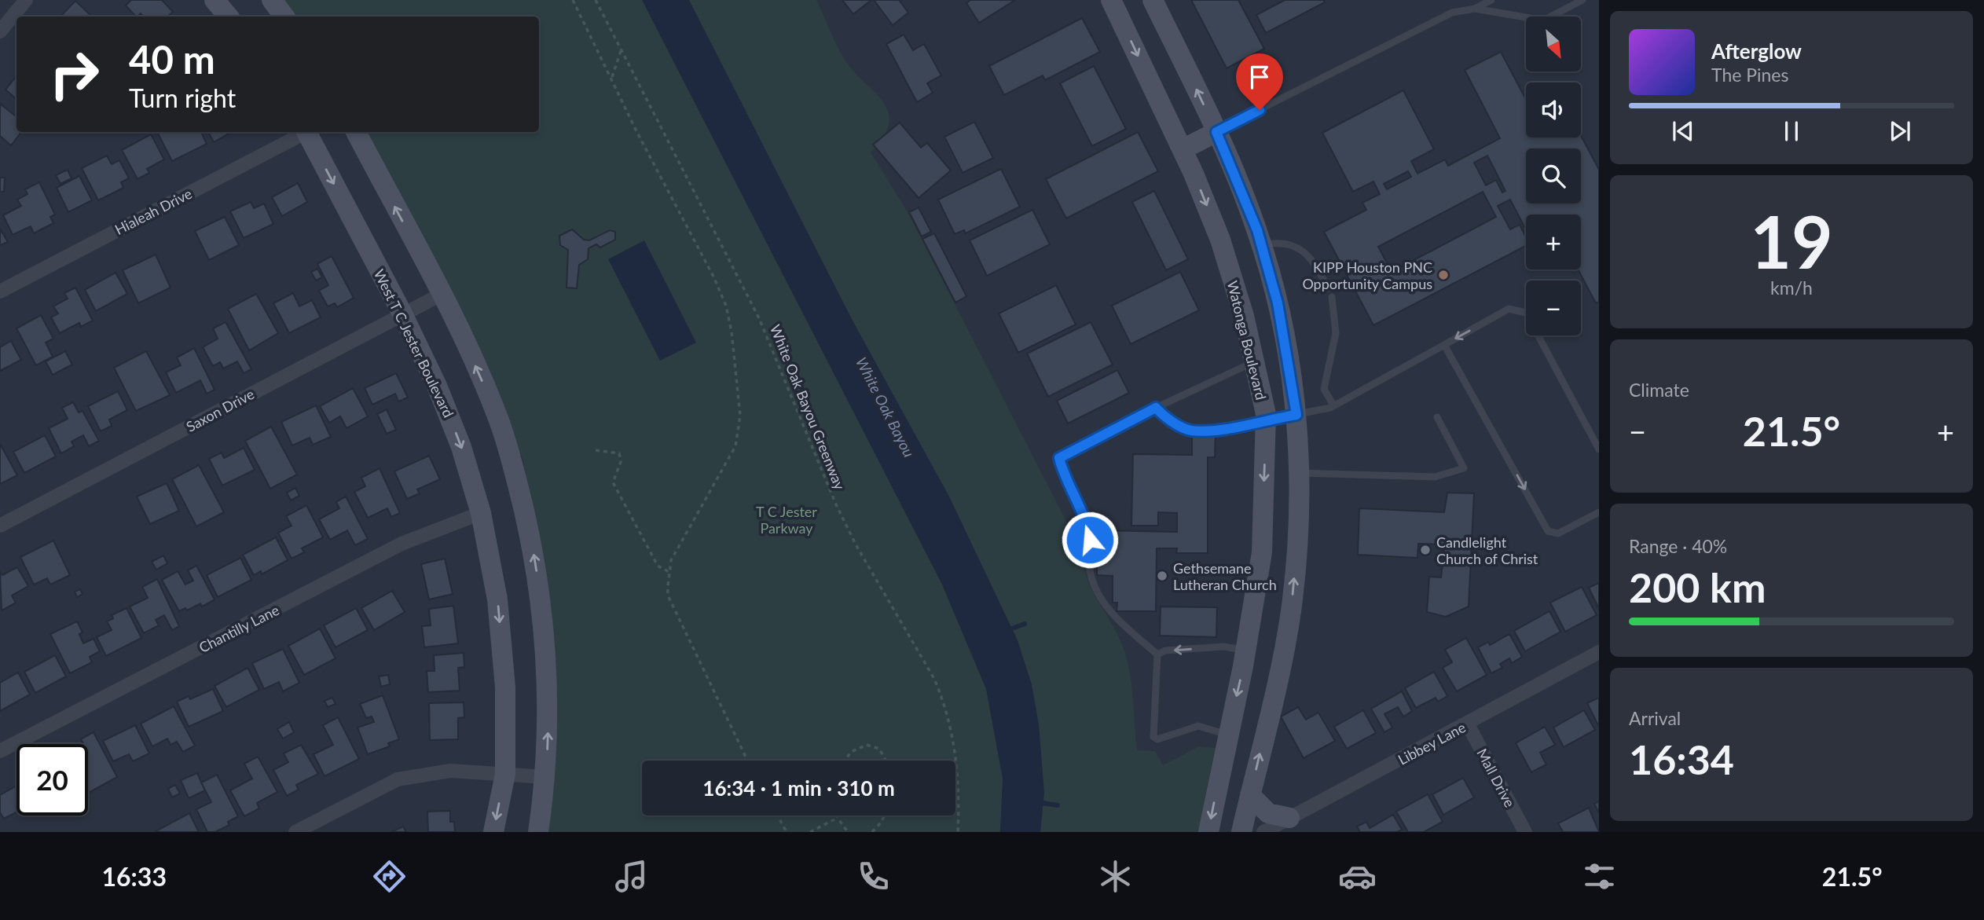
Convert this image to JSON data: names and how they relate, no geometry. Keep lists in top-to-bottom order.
{
  "streets": {
    "main road": ["Watonga Boulevard", "West T C Jester Boulevard"],
    "street": [
      "Hialeah Drive",
      "Saxon Drive",
      "Chantilly Lane",
      "Libbey Lane",
      "Mall Drive"
    ],
    "path": ["White Oak Bayou Greenway"]
  },
  "crossings": [
    ["West T C Jester Boulevard", "Saxon Drive"],
    ["West T C Jester Boulevard", "Chantilly Lane"],
    ["Libbey Lane", "Mall Drive"]
  ],
  "water": ["White Oak Bayou"],
  "parks": ["T C Jester Parkway"],
  "places": ["KIPP Houston PNC Opportunity Campus", "Candlelight Church of Christ", "Gethsemane Lutheran Church"],
  "north": "bottom right",
  "page": {
    "map_buttons": ["+", "−"],
    "turn": ["40 m", "Turn right"],
    "song": ["Afterglow", "The Pines"],
    "tile": [
      ["19", "km/h"],
      "Climate",
      ["Range · 40%", "200 km"],
      ["Arrival", "16:34"]
    ],
    "heat": ["−", "21.5°", "+"],
    "limit": "20",
    "trip": "16:34 · 1 min · 310 m",
    "tabs": ["16:33", "21.5°"]
  }
}
